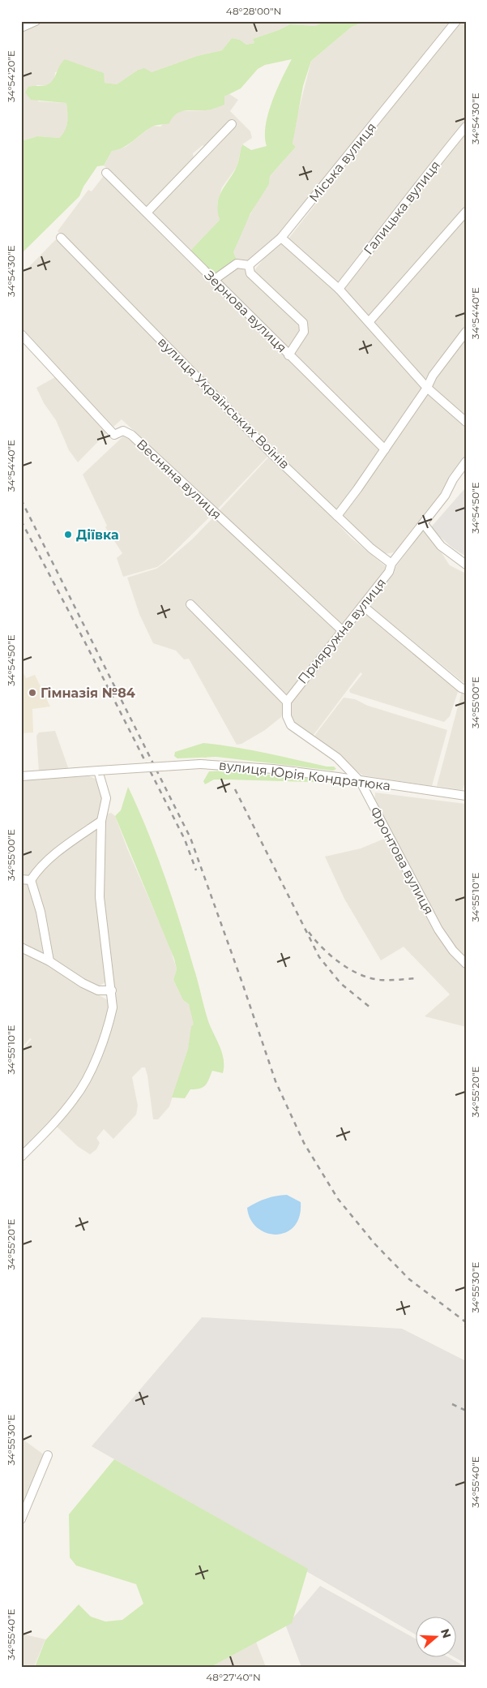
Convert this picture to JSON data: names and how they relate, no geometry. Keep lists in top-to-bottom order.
{
  "streets": {
    "street": [
      "Міська вулиця",
      "Галицька вулиця",
      "Зернова вулиця",
      "вулиця Українських Воїнів",
      "Весняна вулиця",
      "Прияружна вулиця",
      "вулиця Юрія Кондратюка",
      "Фронтова вулиця"
    ]
  },
  "crossings": [
    ["вулиця Українських Воїнів", "Прияружна вулиця"],
    ["Весняна вулиця", "Прияружна вулиця"],
    ["Прияружна вулиця", "Фронтова вулиця"],
    ["вулиця Юрія Кондратюка", "Фронтова вулиця"]
  ],
  "places": ["Діївка", "Гімназія №84"],
  "north": "right",
  "coordinates": [
    "48°28'00\"N",
    "34°54'20\"E",
    "34°54'30\"E",
    "34°54'40\"E",
    "34°54'50\"E",
    "34°55'00\"E",
    "34°55'10\"E",
    "34°55'20\"E",
    "34°55'30\"E",
    "34°55'40\"E",
    "48°27'40\"N"
  ]
}
